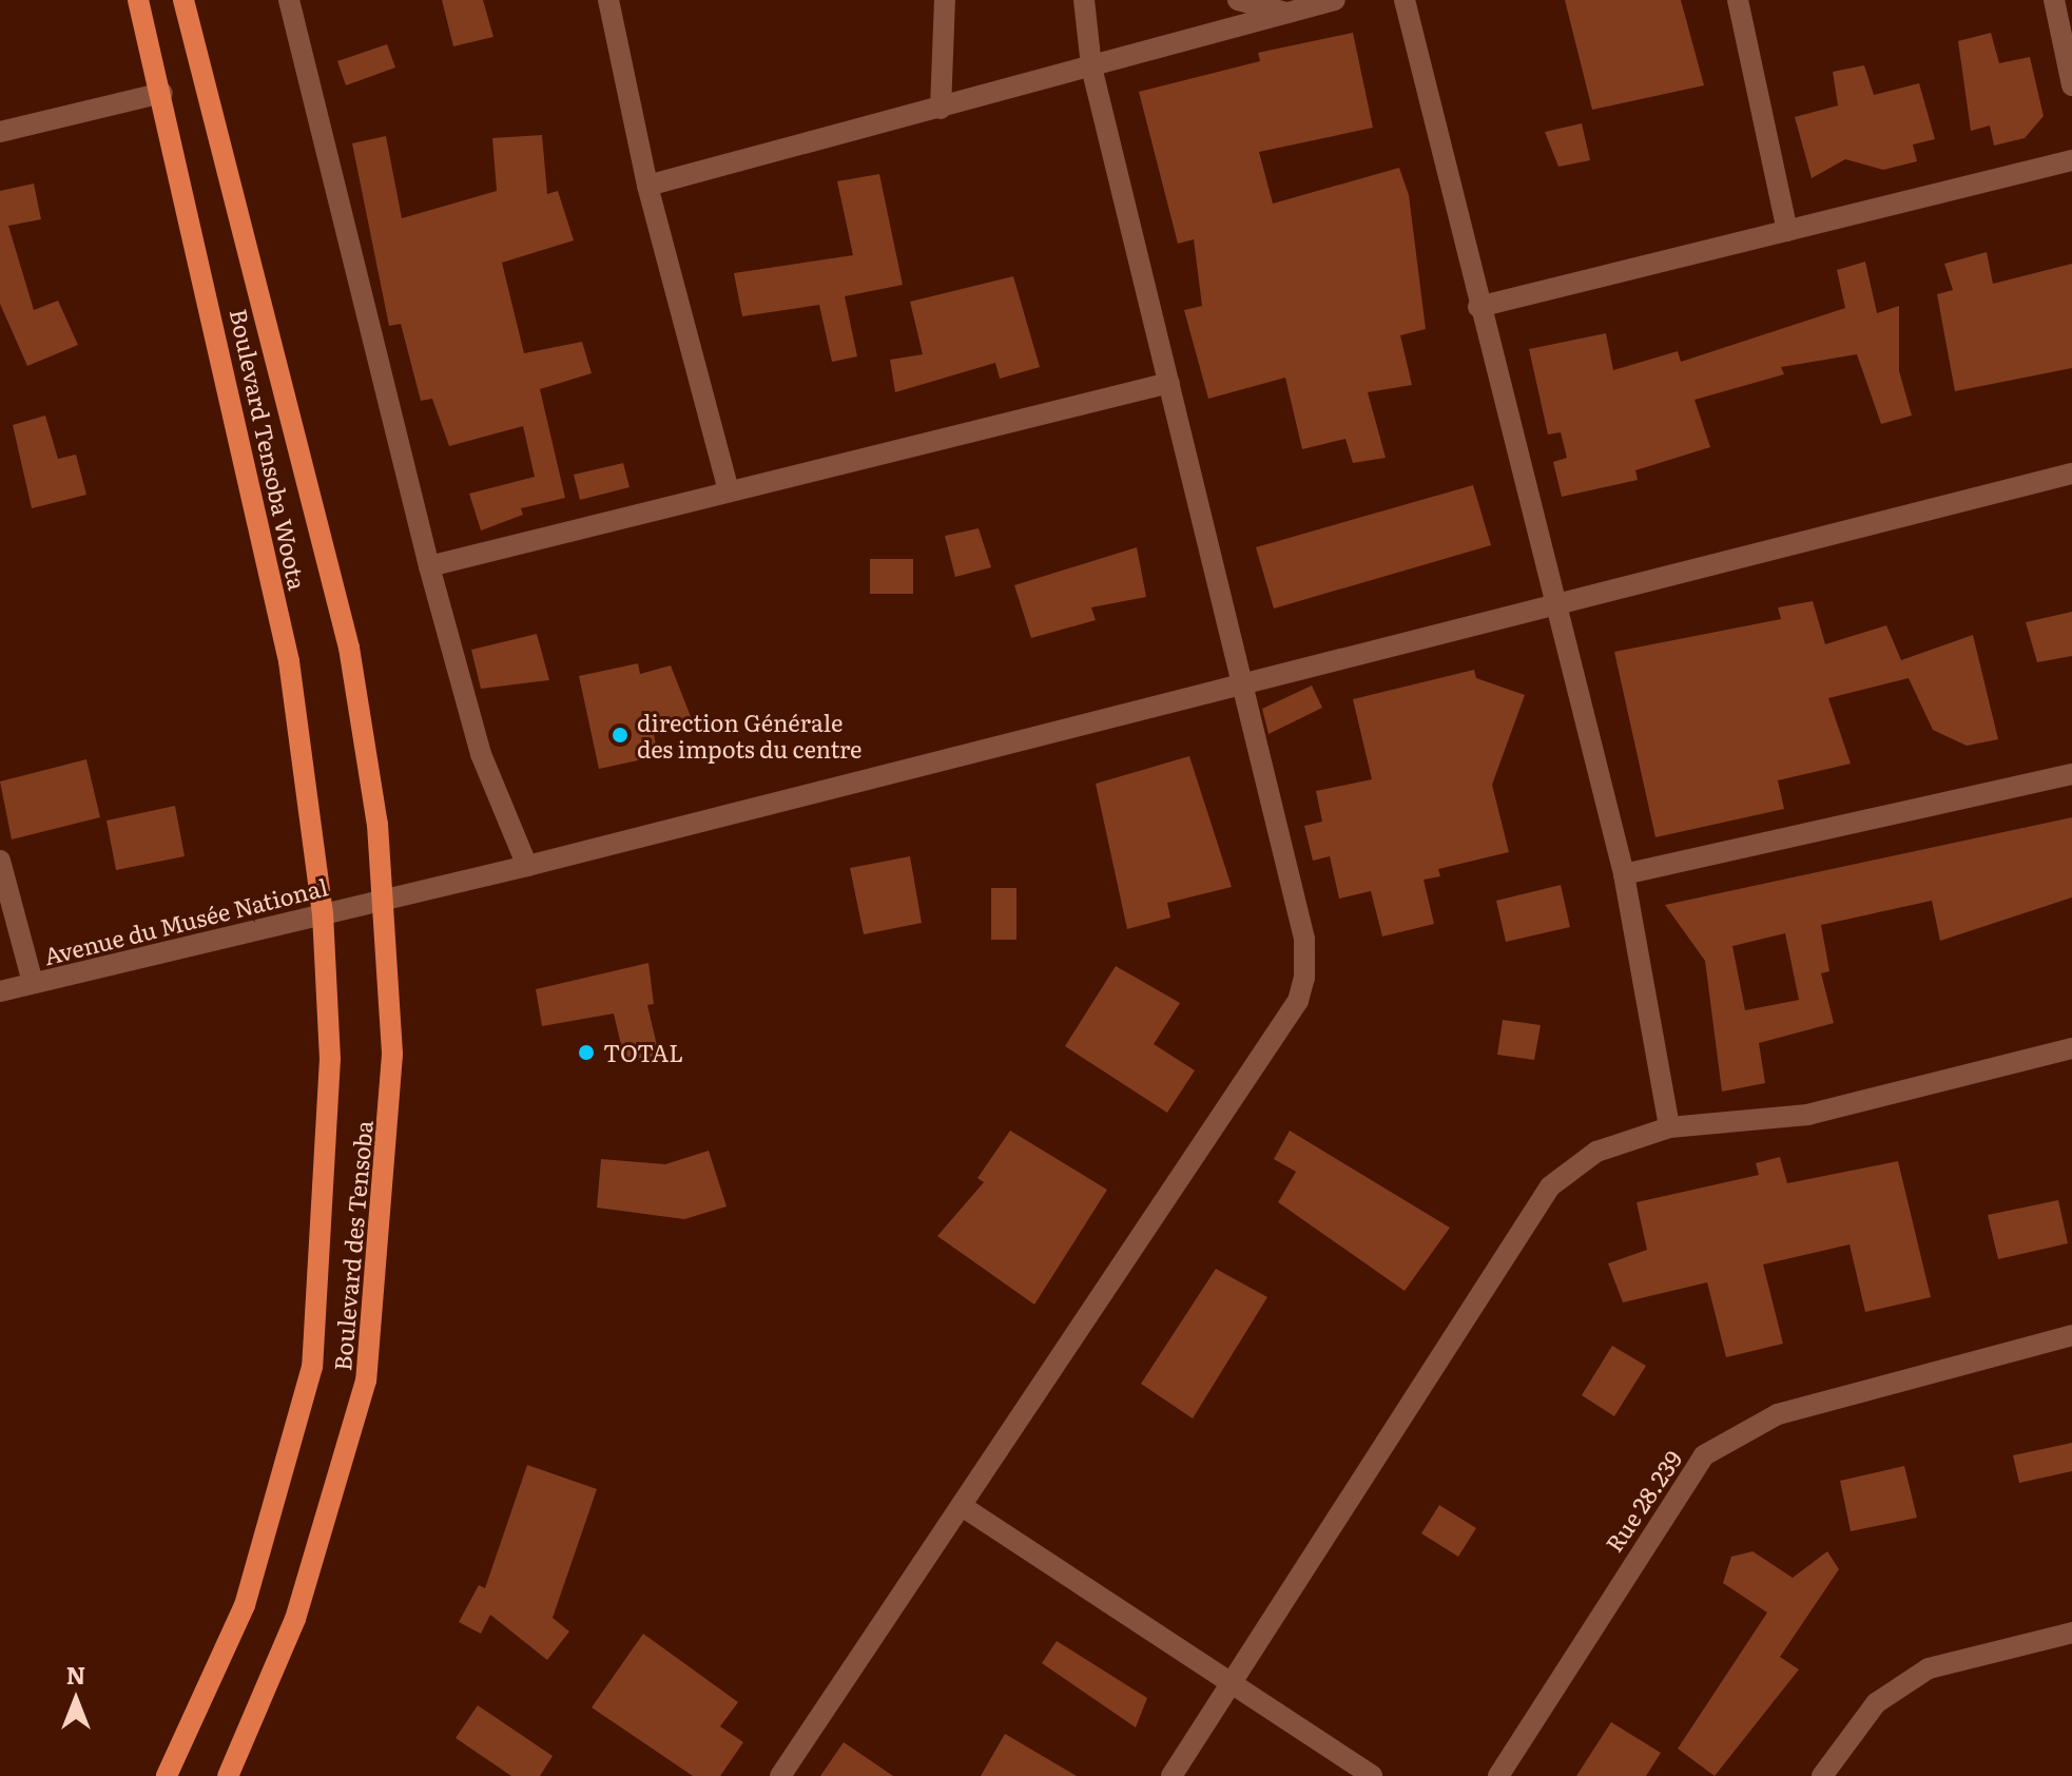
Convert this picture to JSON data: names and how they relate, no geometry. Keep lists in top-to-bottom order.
{
  "streets": {
    "main road": ["Boulevard Tensoba Woota", "Boulevard des Tensoba"],
    "street": ["Avenue du Musée National", "Rue 28.239"]
  },
  "crossings": [
    ["Boulevard Tensoba Woota", "Avenue du Musée National"],
    ["Boulevard Tensoba Woota", "Boulevard des Tensoba"],
    ["Avenue du Musée National", "Boulevard des Tensoba"]
  ],
  "places": ["direction Générale des impots du centre", "TOTAL"],
  "north": "top"
}
